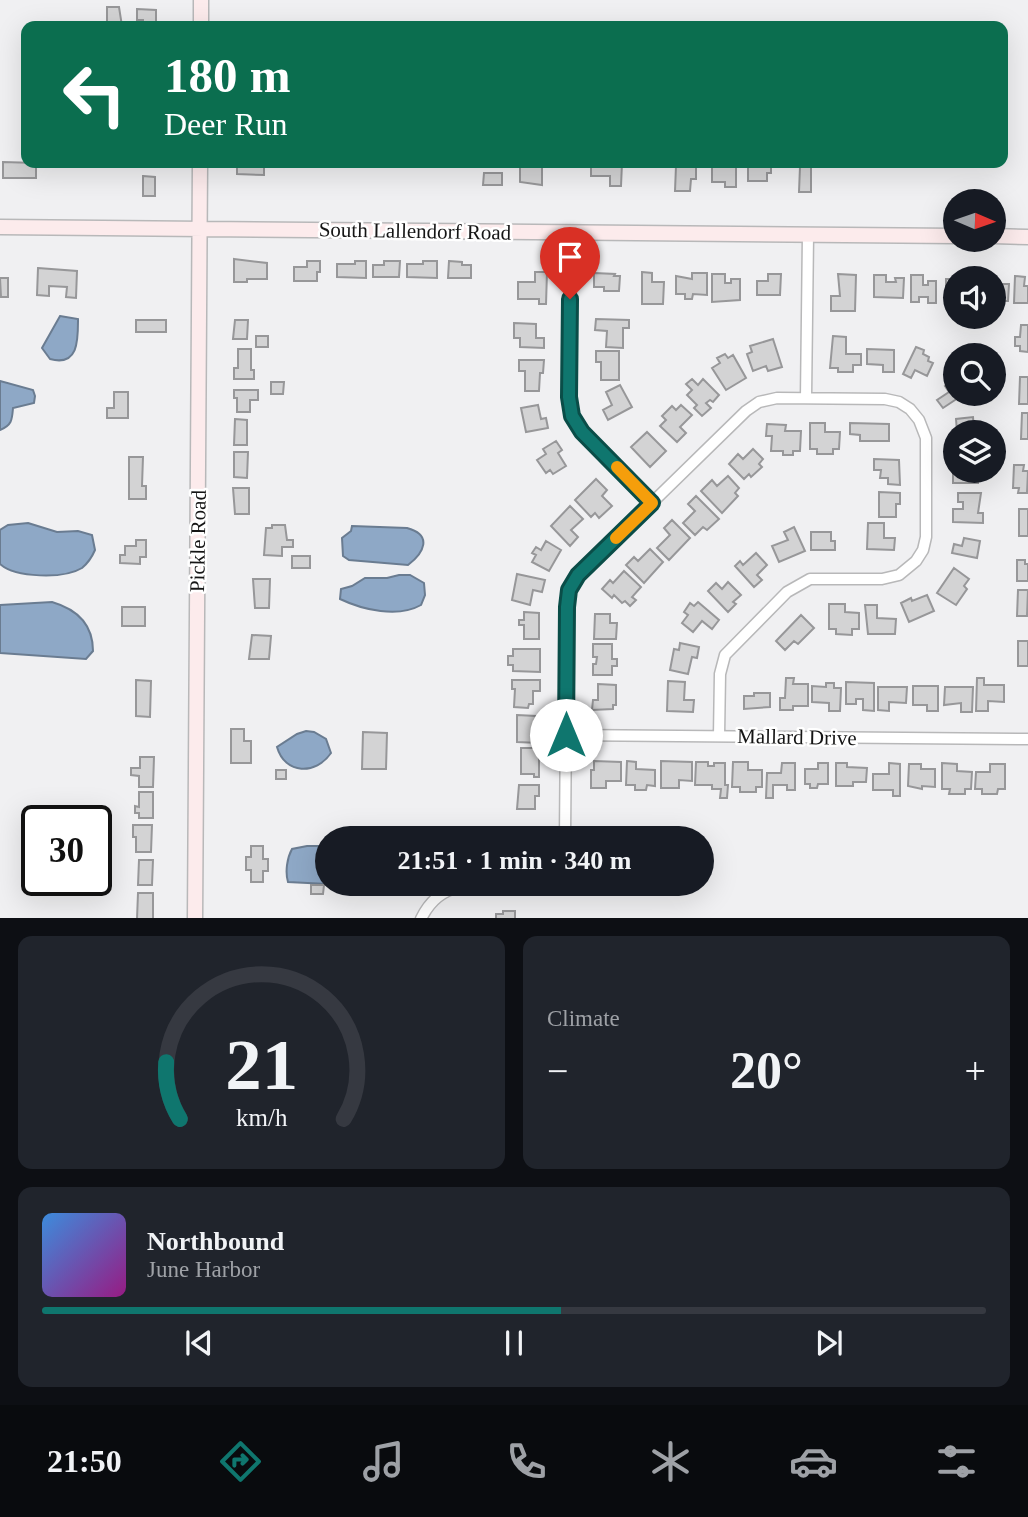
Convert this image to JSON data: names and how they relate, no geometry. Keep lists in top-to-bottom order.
{
  "streets": {
    "street": ["South Lallendorf Road", "Pickle Road", "Mallard Drive"]
  },
  "crossings": [
    ["South Lallendorf Road", "Pickle Road"]
  ],
  "north": "right",
  "page": {
    "turn": ["180 m", "Deer Run"],
    "limit": "30",
    "trip": "21:51 · 1 min · 340 m",
    "tile": "Climate",
    "heat": ["−", "20°", "+"],
    "song": ["Northbound", "June Harbor"],
    "tabs": "21:50",
    "gauge": ["21", "km/h"]
  }
}
